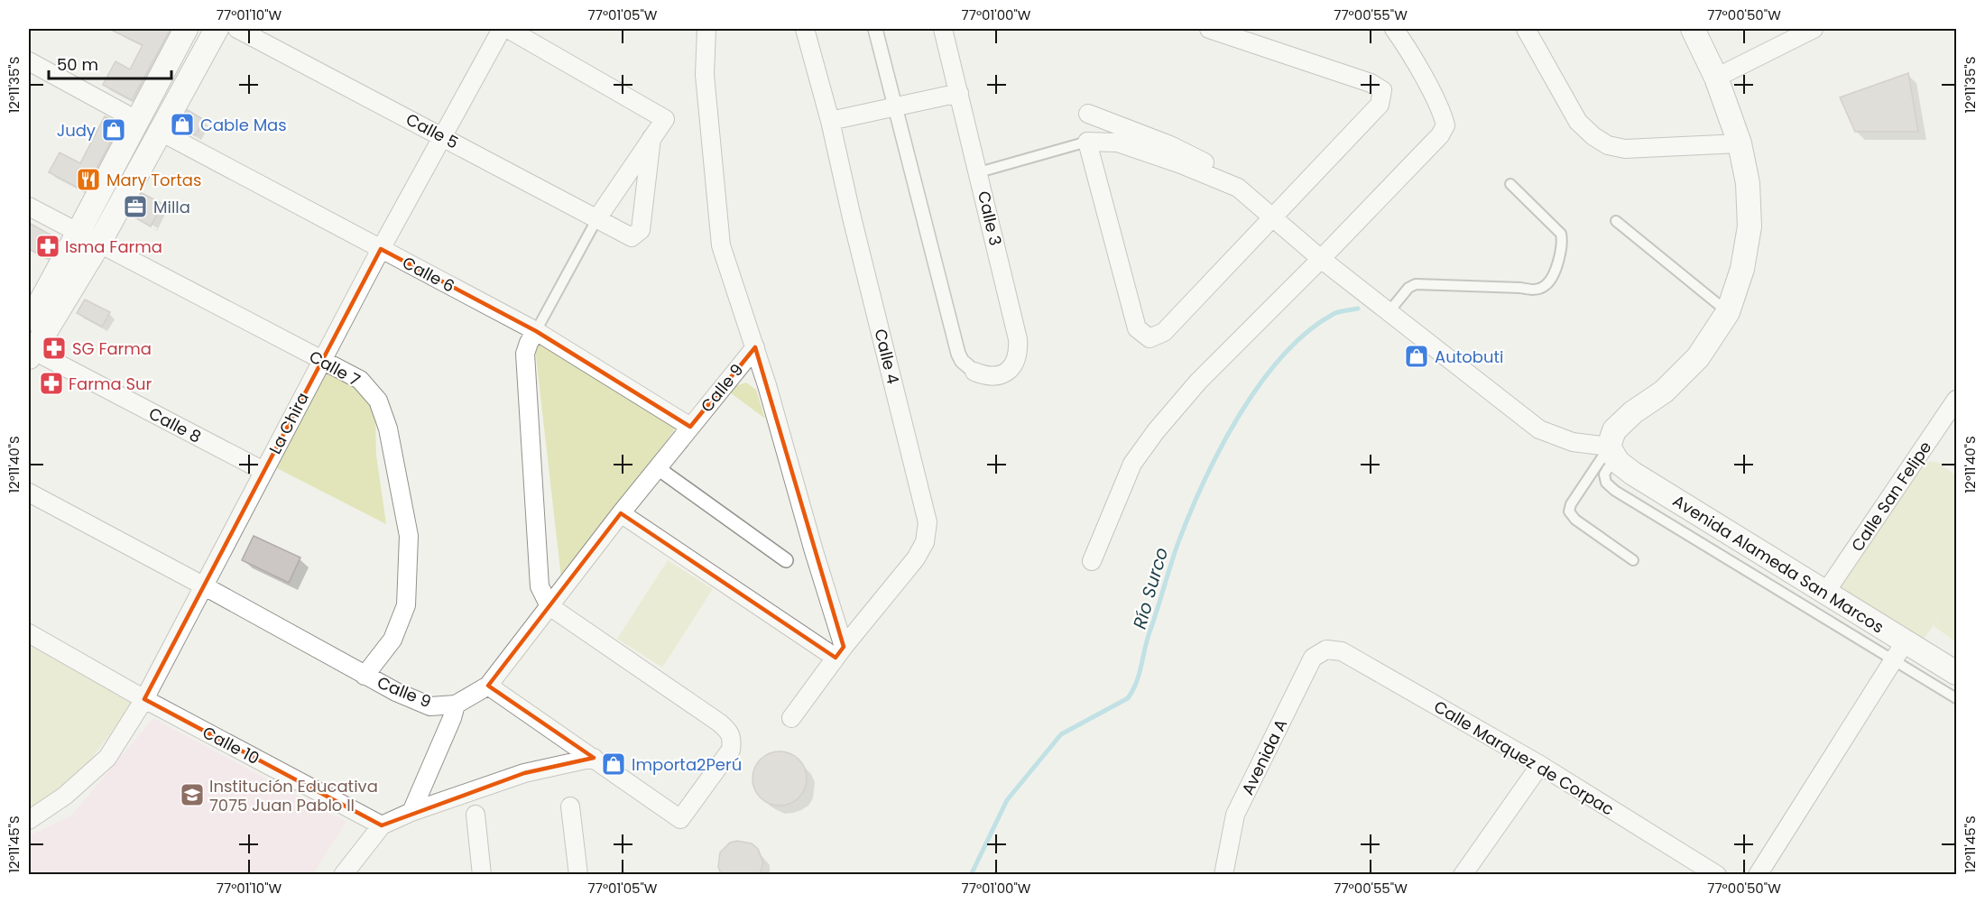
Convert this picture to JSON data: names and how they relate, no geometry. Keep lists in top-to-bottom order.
{
  "streets": {
    "street": [
      "Calle 5",
      "Calle 3",
      "Calle 6",
      "Calle 4",
      "Calle 7",
      "Calle 9",
      "La Chira",
      "Calle 8",
      "Calle San Felipe",
      "Avenida Alameda San Marcos",
      "Calle 10",
      "Avenida A",
      "Calle Marquez de Corpac"
    ]
  },
  "crossings": [
    ["Calle 5", "La Chira"],
    ["Calle 6", "Calle 9"],
    ["Calle 6", "La Chira"],
    ["Calle 7", "Calle 9"],
    ["Calle 7", "La Chira"],
    ["Calle 9", "La Chira"],
    ["La Chira", "Calle 8"],
    ["La Chira", "Calle 10"],
    ["Calle San Felipe", "Avenida Alameda San Marcos"],
    ["Avenida A", "Calle Marquez de Corpac"]
  ],
  "water": ["Río Surco"],
  "places": {
    "shop": [
      "Cable Mas",
      "Judy",
      "Autobuti",
      "Importa2Perú"
    ],
    "restaurant": ["Mary Tortas"],
    "office": ["Milla"],
    "pharmacy": ["Isma Farma", "SG Farma", "Farma Sur"],
    "school or university": ["Institución Educativa 7075 Juan Pablo II"]
  },
  "scale_bar": "50 m",
  "coordinates": [
    "77°01'10\"W",
    "77°01'05\"W",
    "77°01'00\"W",
    "77°00'55\"W",
    "77°00'50\"W",
    "12°11'35\"S",
    "12°11'40\"S",
    "12°11'45\"S"
  ]
}
